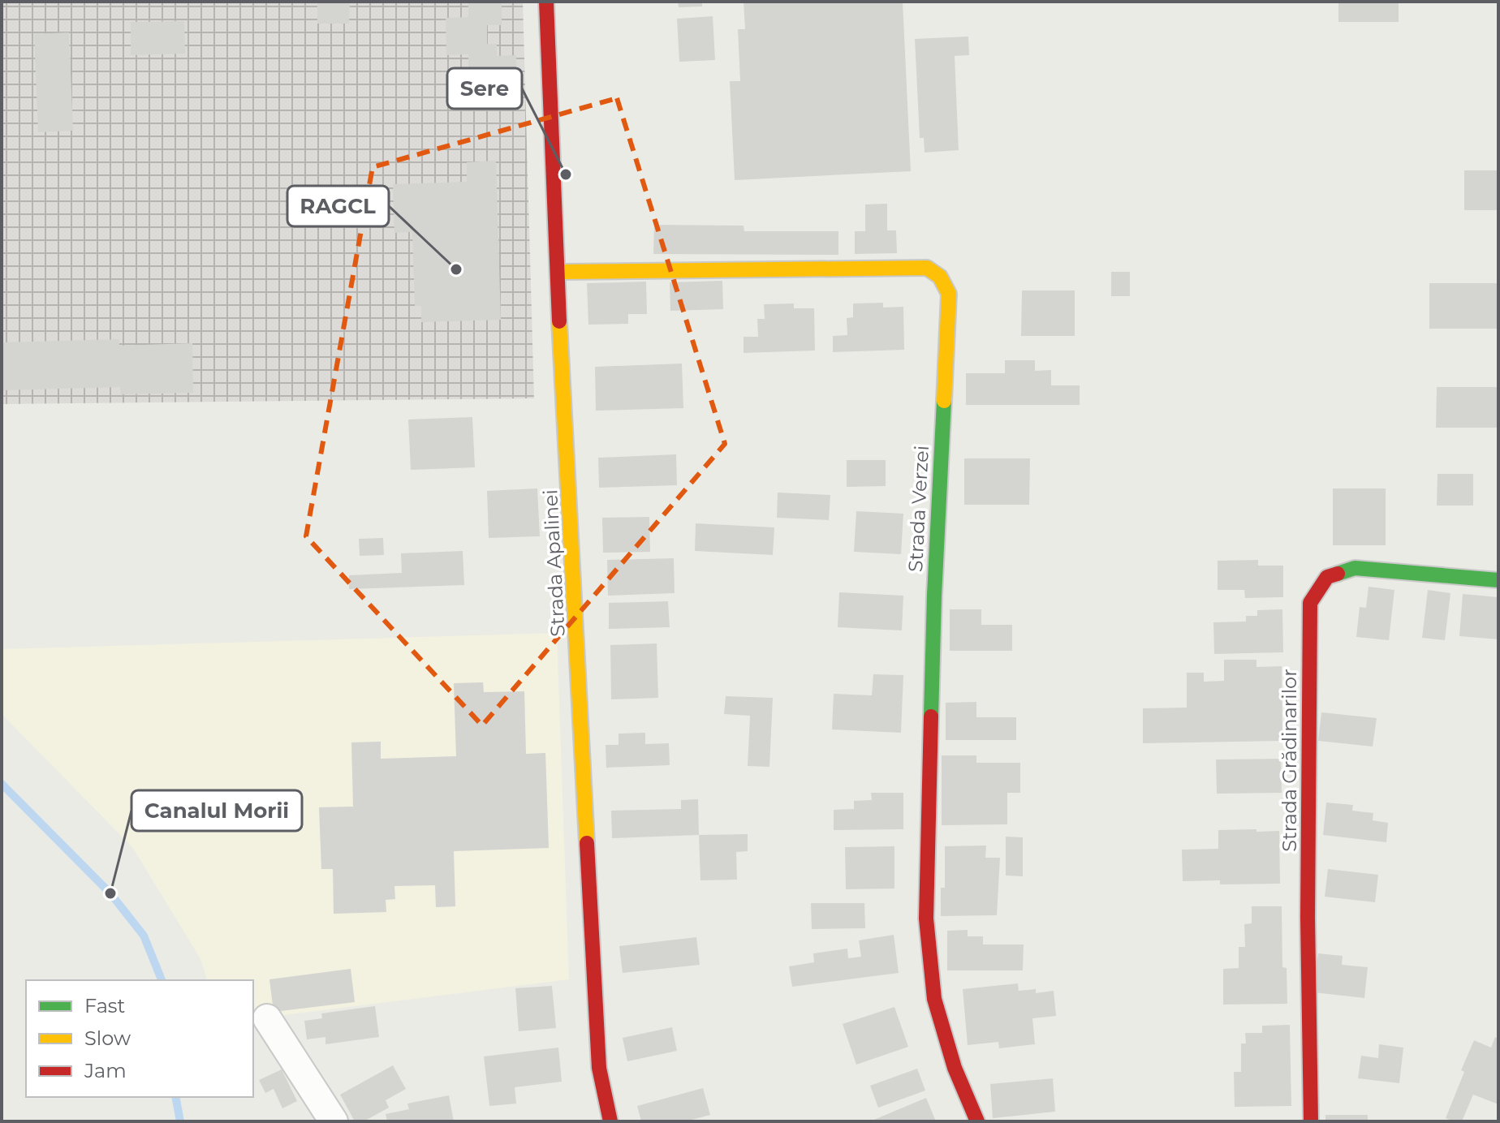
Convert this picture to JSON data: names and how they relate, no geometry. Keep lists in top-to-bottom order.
{
  "streets": {
    "street": ["Strada Verzei", "Strada Apalinei", "Strada Grădinarilor"]
  },
  "crossings": [
    ["Strada Verzei", "Strada Apalinei"]
  ],
  "places": ["Sere", "RAGCL", "Canalul Morii"],
  "legend": ["Fast", "Slow", "Jam"]
}
